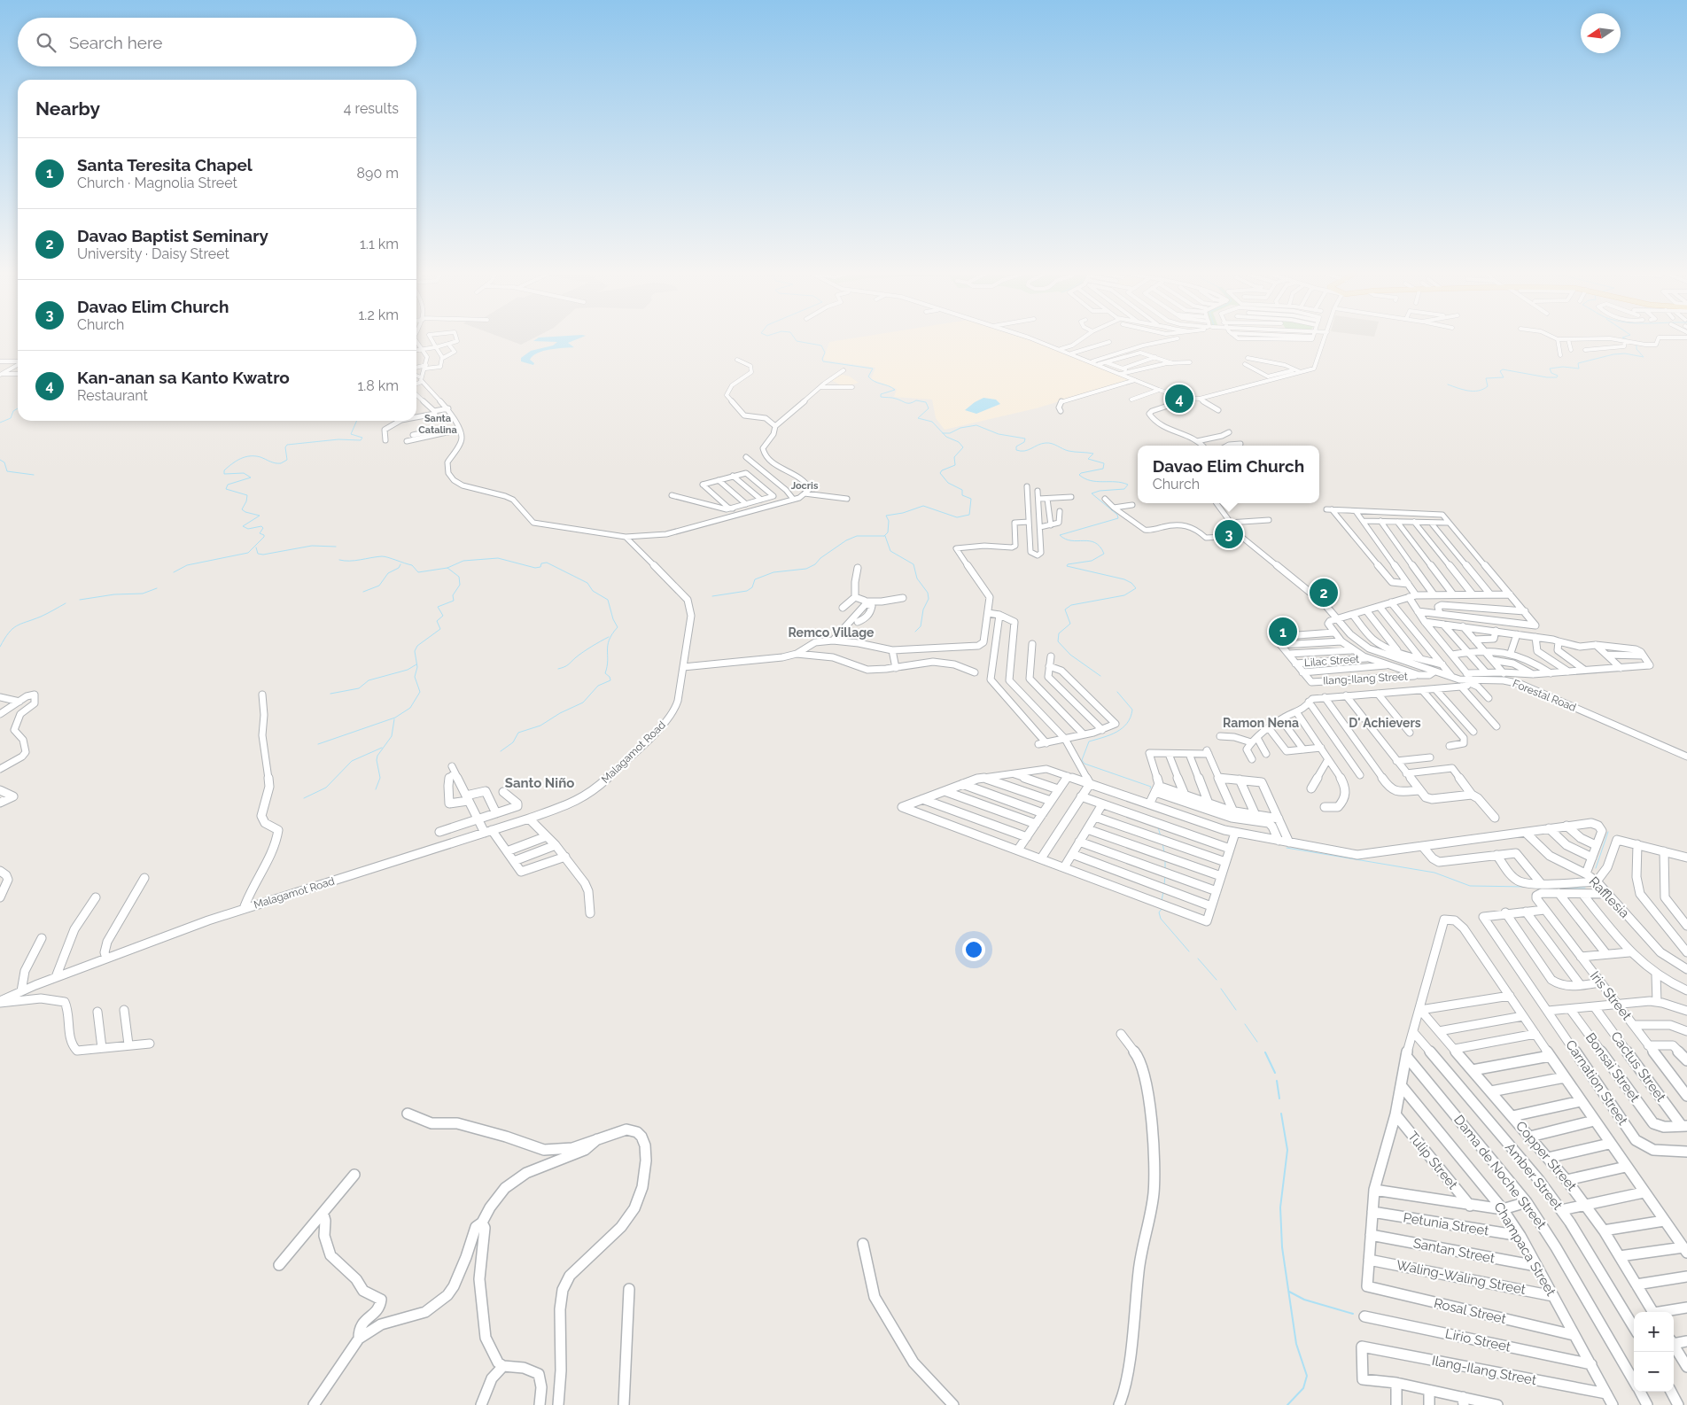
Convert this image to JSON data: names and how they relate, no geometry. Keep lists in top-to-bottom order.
{
  "streets": {
    "street": [
      "Lilac Street",
      "Ilang-Ilang Street",
      "Forestal Road",
      "Malagamot Road",
      "Rafflesia",
      "Iris Street",
      "Cactus Street",
      "Bonsai Street",
      "Carnation Street",
      "Copper Street",
      "Tulip Street",
      "Dama de Noche Street",
      "Amber Street",
      "Petunia Street",
      "Champaca Street",
      "Santan Street",
      "Waling-Waling Street",
      "Rosal Street",
      "Lirio Street"
    ]
  },
  "crossings": [
    ["Ilang-Ilang Street", "Champaca Street"],
    ["Cactus Street", "Bonsai Street"],
    ["Petunia Street", "Champaca Street"],
    ["Champaca Street", "Santan Street"],
    ["Champaca Street", "Waling-Waling Street"],
    ["Champaca Street", "Rosal Street"],
    ["Champaca Street", "Lirio Street"],
    ["Waling-Waling Street", "Rosal Street"]
  ],
  "districts": [
    "Santa Catalina",
    "Jocris",
    "Remco Village",
    "Ramon Nena",
    "D' Achievers",
    "Santo Niño"
  ],
  "north": "left",
  "page": {
    "search": "Search here",
    "heading": ["Nearby", "4 results"],
    "list": [
      {
        "mark": "1",
        "name": "Santa Teresita Chapel",
        "note": "Church · Magnolia Street",
        "value": "890 m"
      },
      {
        "mark": "2",
        "name": "Davao Baptist Seminary",
        "note": "University · Daisy Street",
        "value": "1.1 km"
      },
      {
        "mark": "3",
        "name": "Davao Elim Church",
        "note": "Church",
        "value": "1.2 km"
      },
      {
        "mark": "4",
        "name": "Kan-anan sa Kanto Kwatro",
        "note": "Restaurant",
        "value": "1.8 km"
      }
    ],
    "pins": [
      "4",
      "3",
      "2",
      "1"
    ],
    "popup": ["Davao Elim Church", "Church"],
    "map_buttons": ["+", "−"]
  }
}
